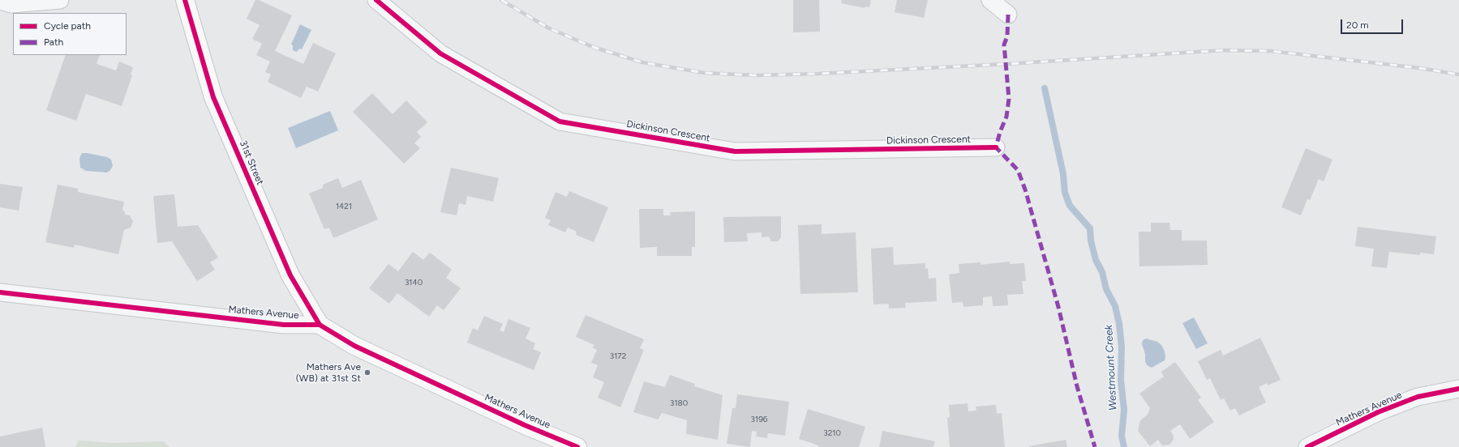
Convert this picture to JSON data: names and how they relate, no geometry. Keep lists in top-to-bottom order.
{
  "streets": {
    "street": ["Dickinson Crescent", "31st Street", "Mathers Avenue"]
  },
  "crossings": [
    ["31st Street", "Mathers Avenue"]
  ],
  "water": ["Westmount Creek"],
  "places": ["Mathers Ave (WB) at 31st St"],
  "house_numbers": [
    "1421",
    "3140",
    "3172",
    "3180",
    "3196",
    "3210"
  ],
  "legend": ["Cycle path", "Path"],
  "scale_bar": "20 m"
}
